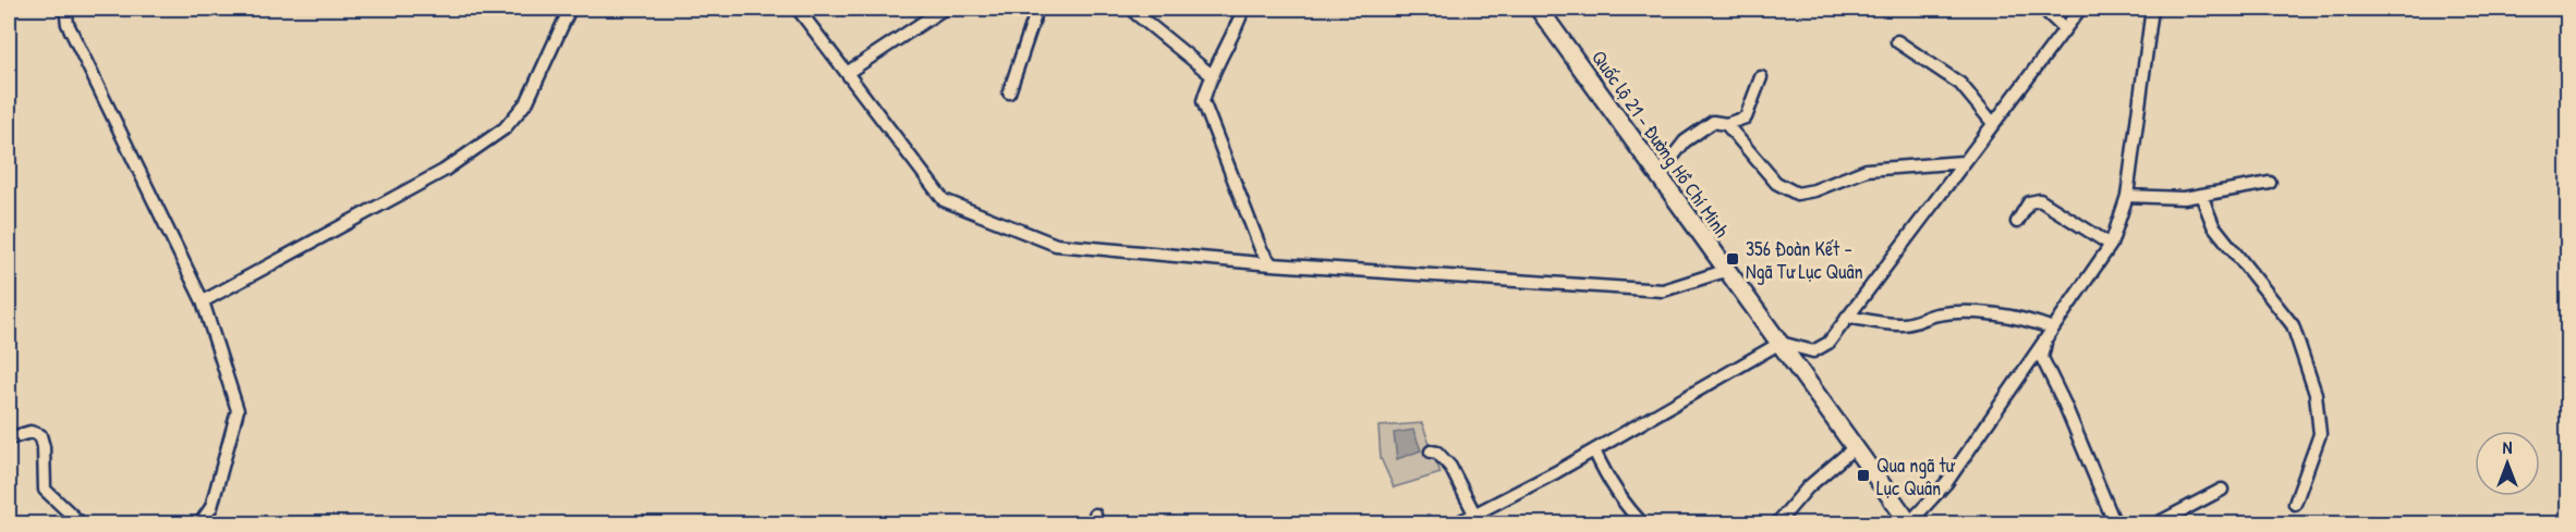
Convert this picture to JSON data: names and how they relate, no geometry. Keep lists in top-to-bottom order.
{
  "streets": {
    "highway": ["Quốc lộ 21 - Đường Hồ Chí Minh"]
  },
  "places": {
    "transit": ["356 Đoàn Kết - Ngã Tư Lục Quân", "Qua ngã tư Lục Quân"]
  },
  "north": "top"
}
